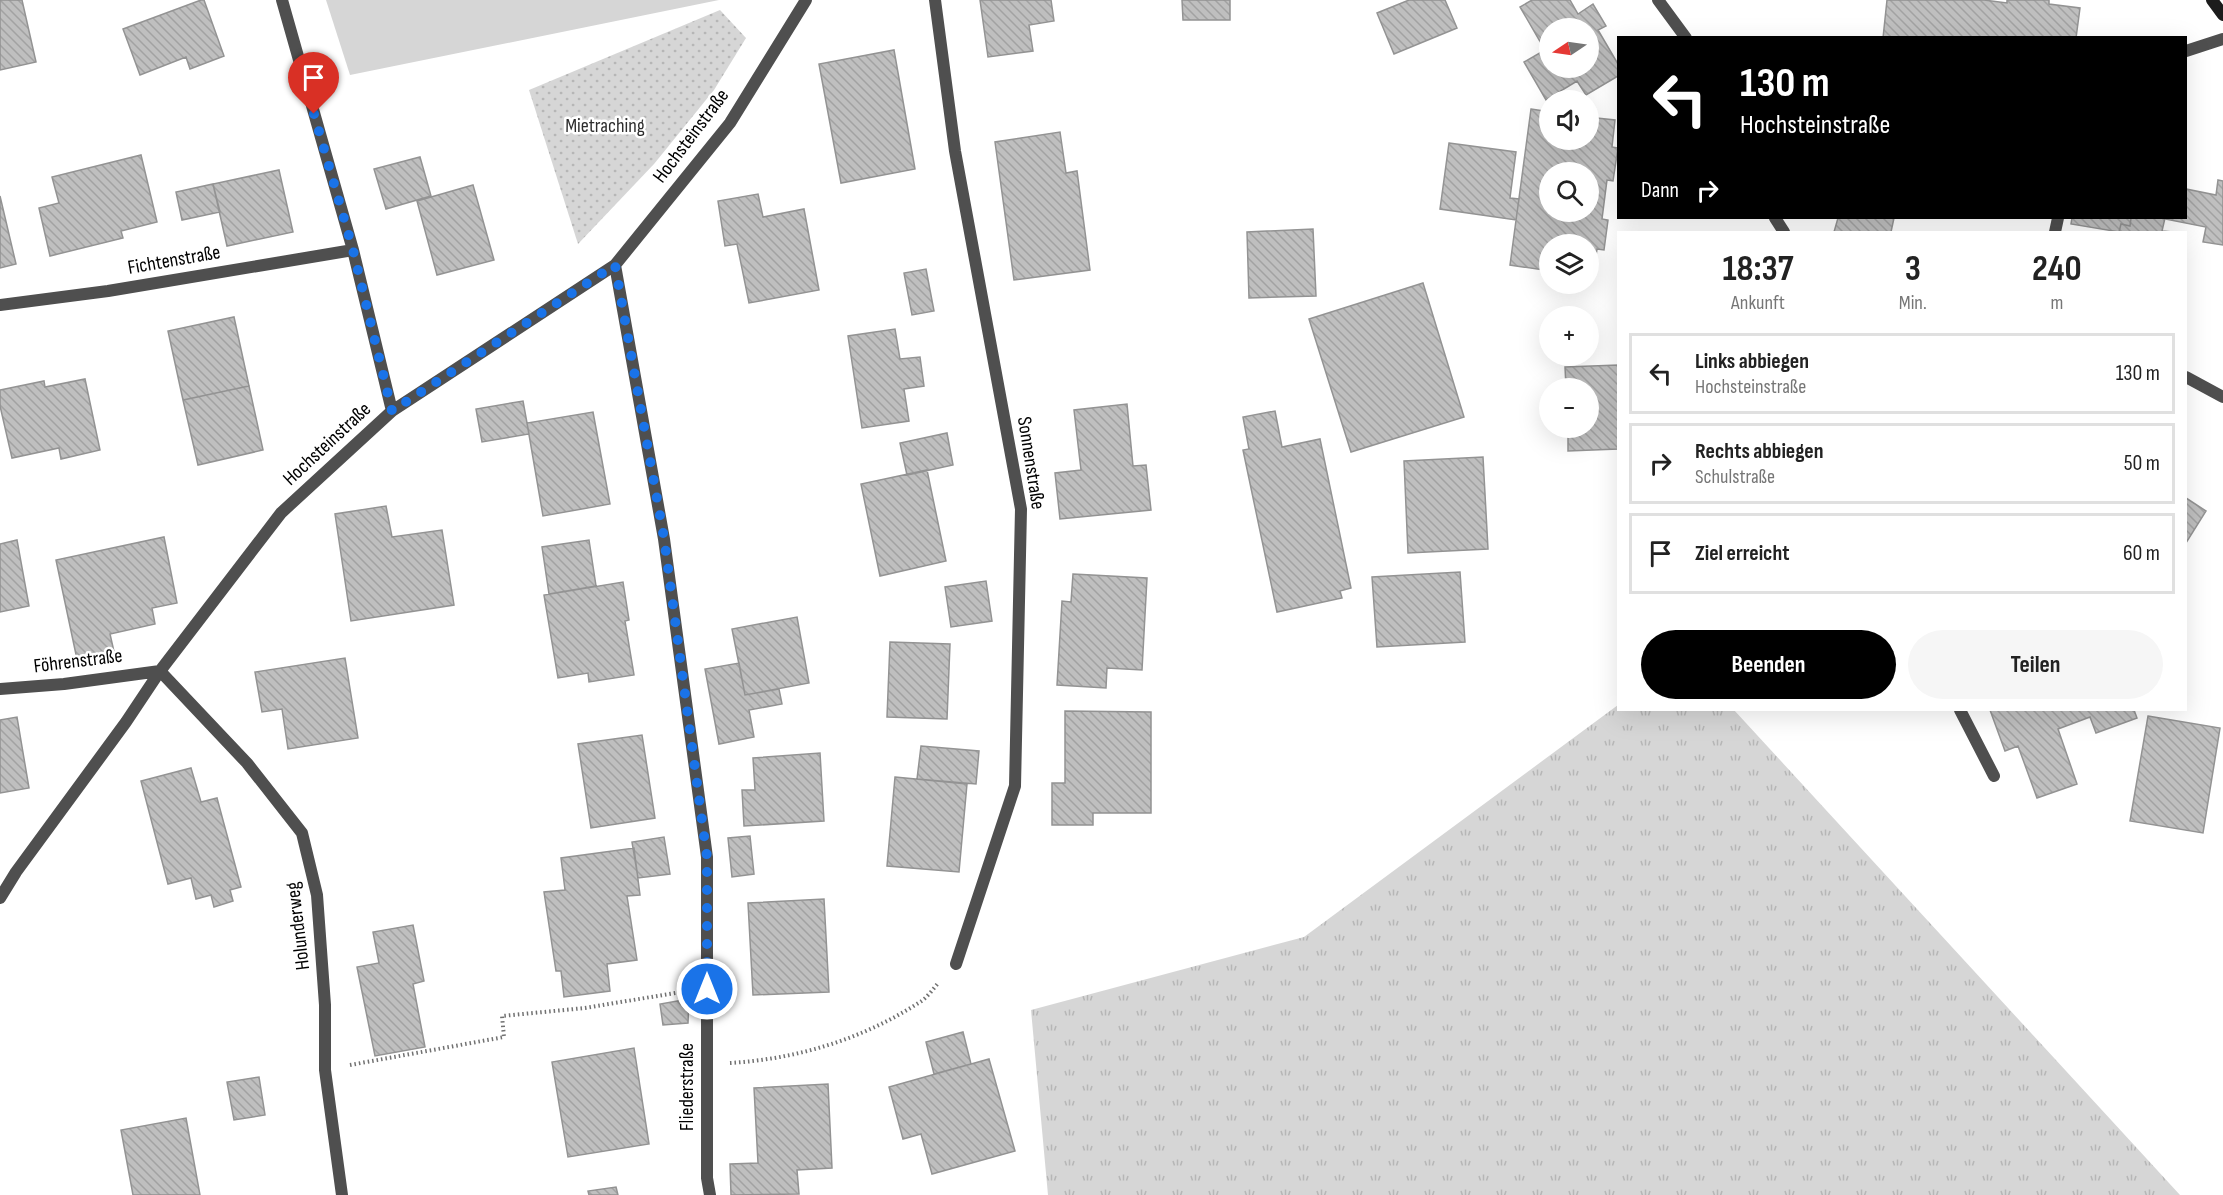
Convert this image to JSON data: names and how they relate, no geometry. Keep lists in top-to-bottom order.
{
  "streets": {
    "street": [
      "Hochsteinstraße",
      "Fichtenstraße",
      "Sonnenstraße",
      "Föhrenstraße",
      "Holunderweg",
      "Fliederstraße"
    ]
  },
  "crossings": [
    ["Hochsteinstraße", "Föhrenstraße"],
    ["Hochsteinstraße", "Holunderweg"],
    ["Hochsteinstraße", "Fliederstraße"],
    ["Föhrenstraße", "Holunderweg"]
  ],
  "parks": ["Mietraching"],
  "north": "left",
  "page": {
    "map_buttons": ["+", "−"],
    "turn": ["130 m", "Hochsteinstraße"],
    "then": "Dann",
    "eta": [
      "18:37",
      "Ankunft",
      "3",
      "Min.",
      "240",
      "m"
    ],
    "list": [
      {
        "name": "Links abbiegen",
        "note": "Hochsteinstraße",
        "value": "130 m"
      },
      {
        "name": "Rechts abbiegen",
        "note": "Schulstraße",
        "value": "50 m"
      },
      {
        "name": "Ziel erreicht",
        "value": "60 m"
      }
    ],
    "buttons": ["Beenden", "Teilen"]
  }
}
